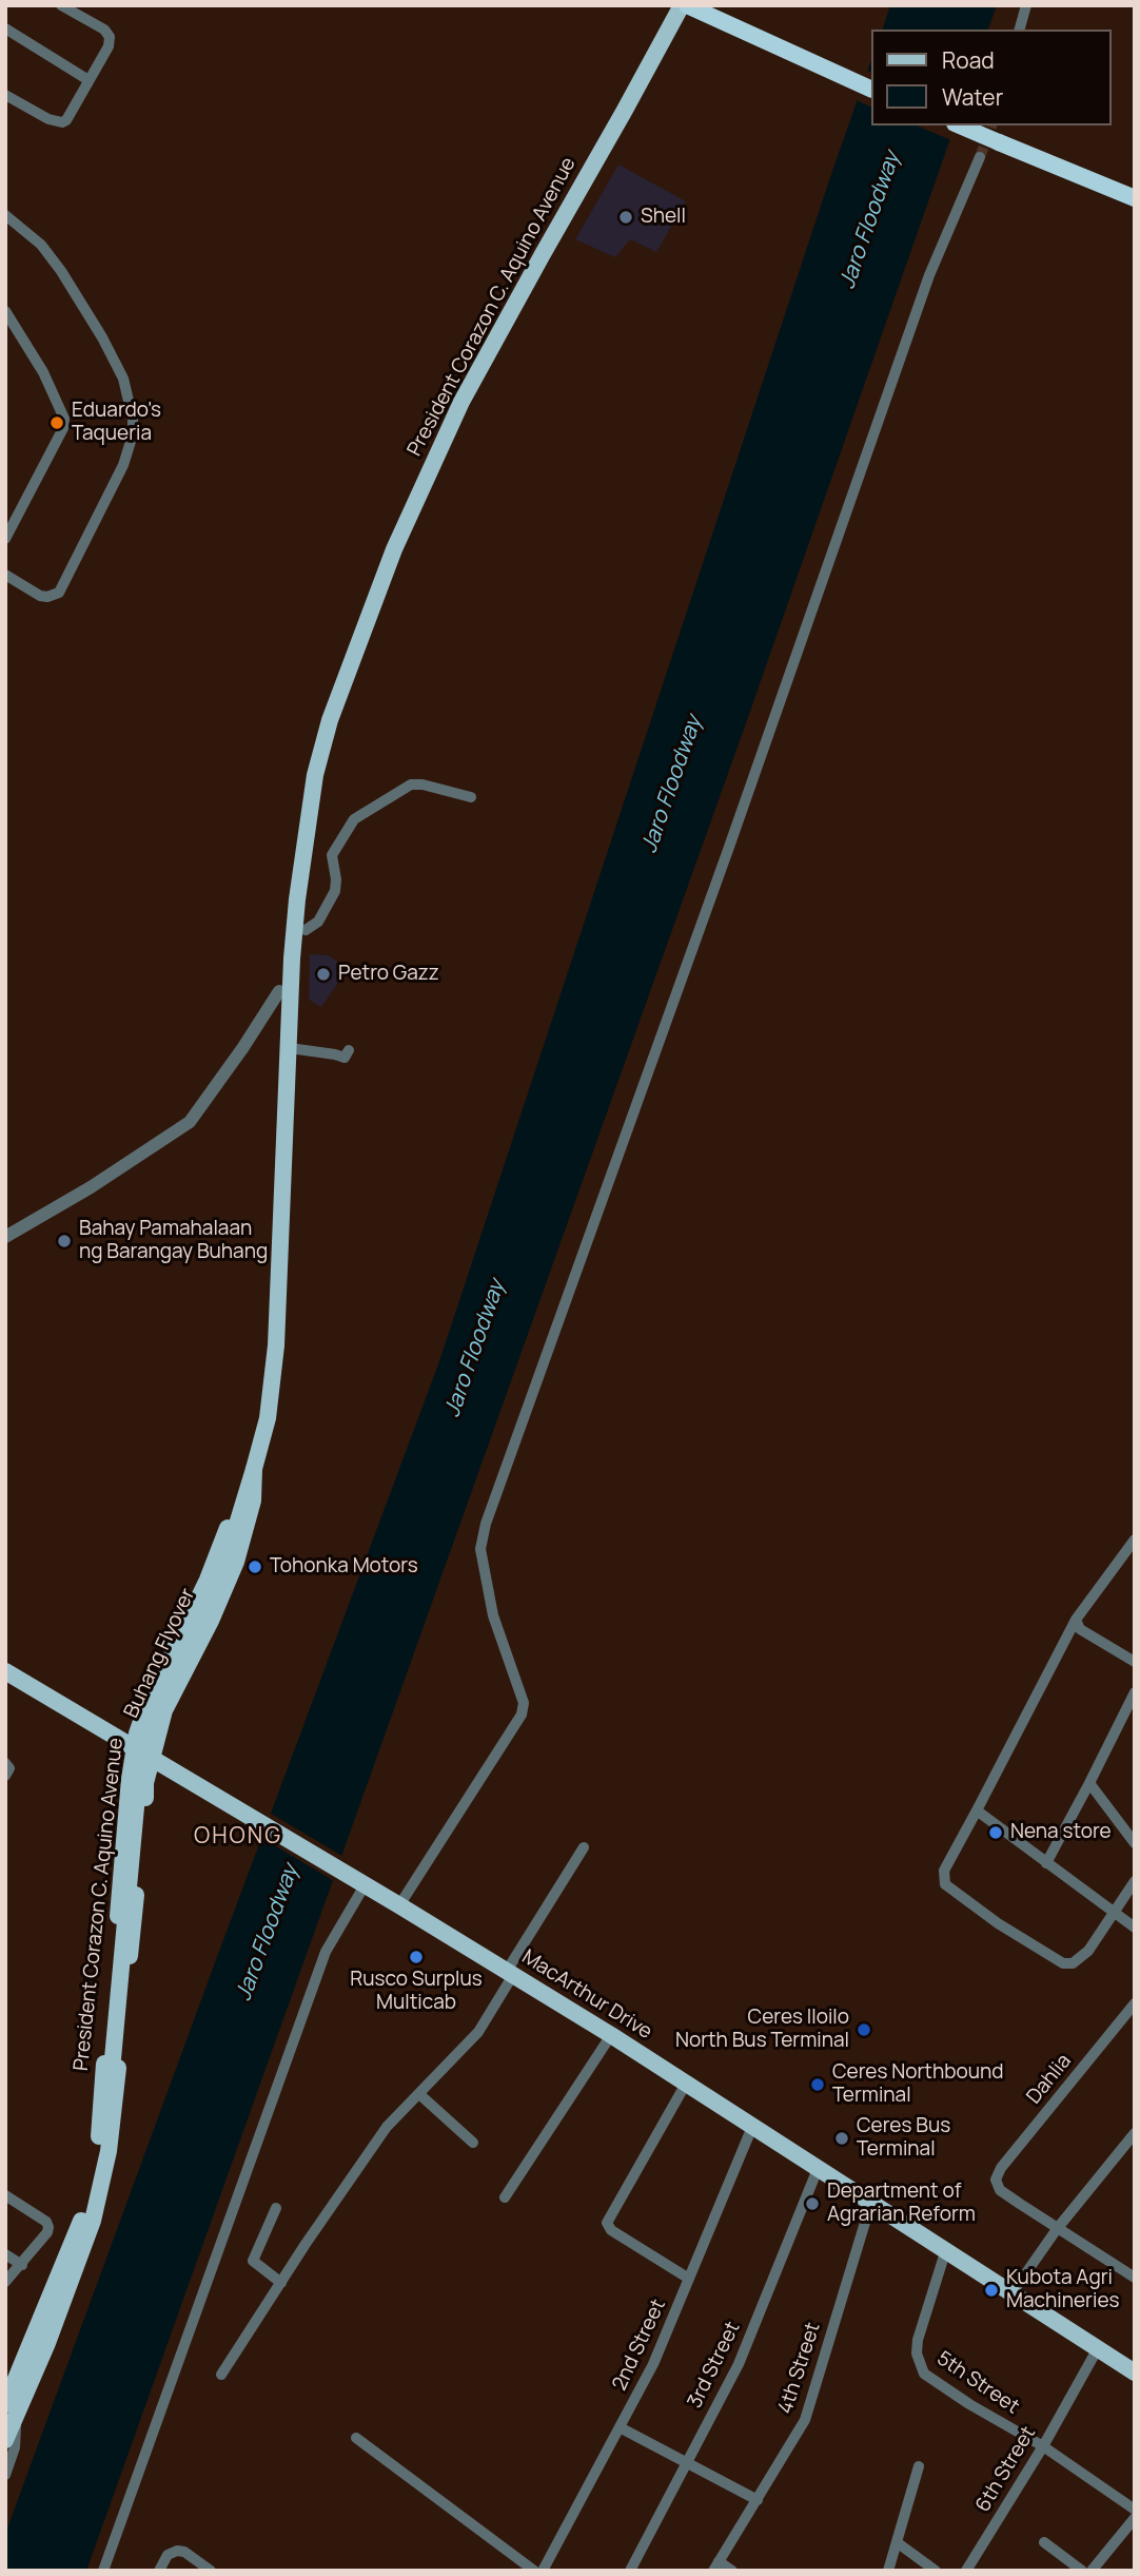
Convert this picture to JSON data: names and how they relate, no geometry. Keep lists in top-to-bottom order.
{
  "streets": {
    "main road": ["President Corazon C. Aquino Avenue", "Buhang Flyover", "MacArthur Drive"],
    "street": [
      "Dahlia",
      "2nd Street",
      "3rd Street",
      "4th Street",
      "5th Street",
      "6th Street"
    ]
  },
  "crossings": [
    ["President Corazon C. Aquino Avenue", "Buhang Flyover"],
    ["President Corazon C. Aquino Avenue", "MacArthur Drive"],
    ["MacArthur Drive", "2nd Street"],
    ["MacArthur Drive", "3rd Street"],
    ["MacArthur Drive", "4th Street"],
    ["MacArthur Drive", "5th Street"],
    ["MacArthur Drive", "6th Street"],
    ["5th Street", "6th Street"]
  ],
  "districts": ["OHONG"],
  "water": ["Jaro Floodway"],
  "places": [
    "Shell",
    "Eduardo's Taqueria",
    "Petro Gazz",
    "Bahay Pamahalaan ng Barangay Buhang",
    "Tohonka Motors",
    "Nena store",
    "Rusco Surplus Multicab",
    "Ceres Iloilo North Bus Terminal",
    "Ceres Northbound Terminal",
    "Ceres Bus Terminal",
    "Department of Agrarian Reform",
    "Kubota Agri Machineries"
  ],
  "legend": ["Road", "Water"]
}
